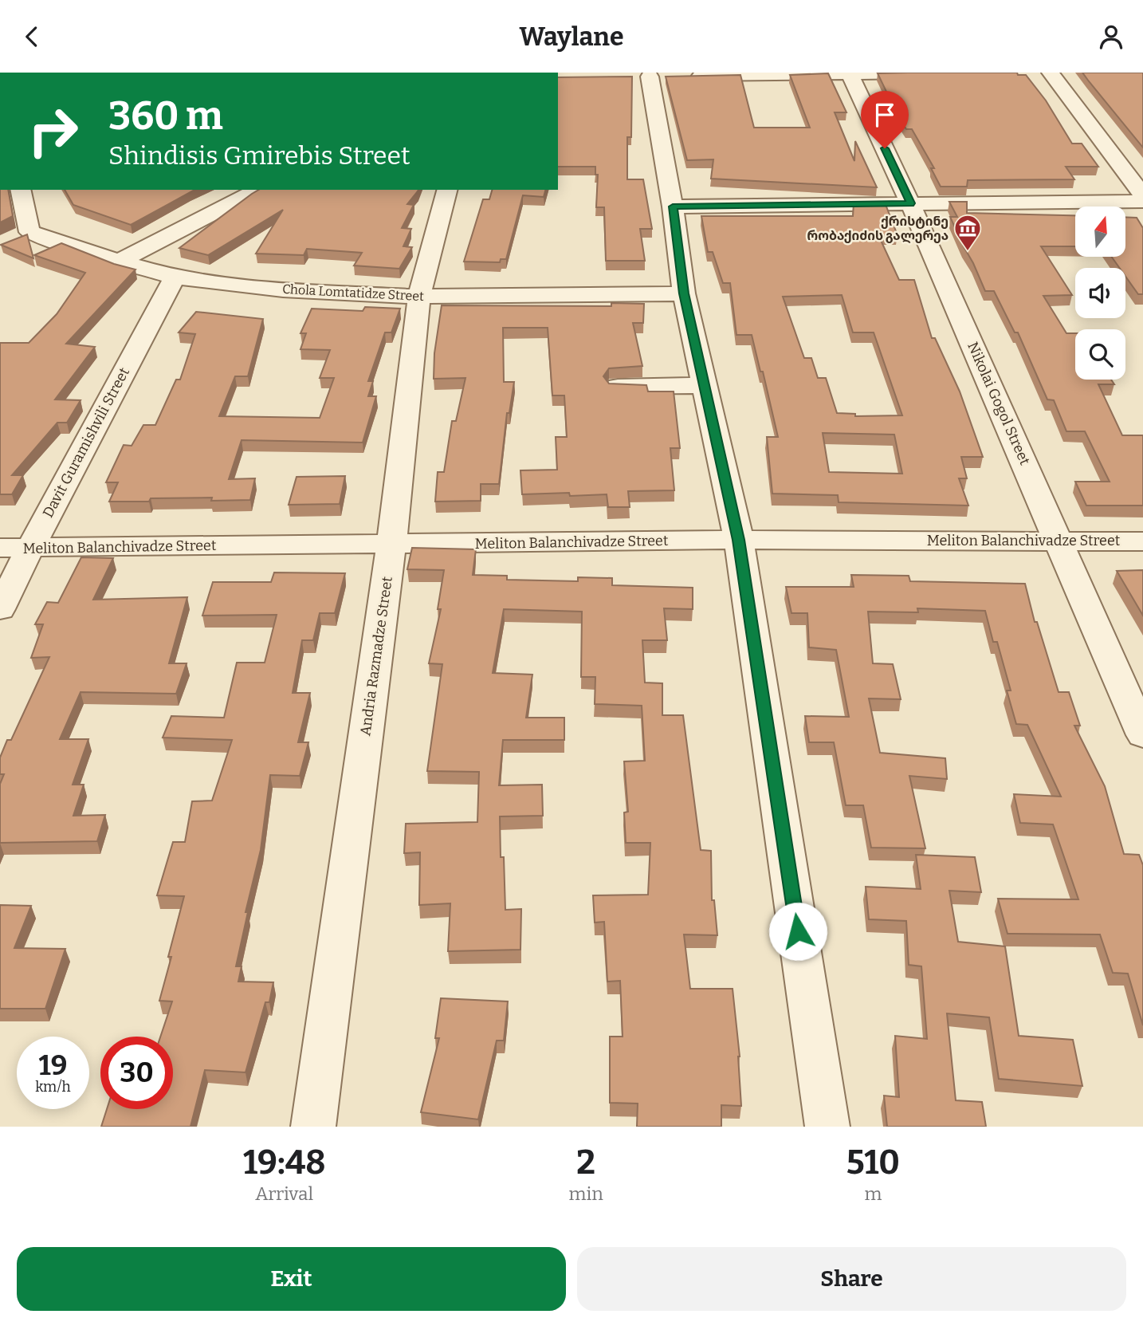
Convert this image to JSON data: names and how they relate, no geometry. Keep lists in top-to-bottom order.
{
  "streets": {
    "street": [
      "Chola Lomtatidze Street",
      "Nikolai Gogol Street",
      "Davit Guramishvili Street",
      "Meliton Balanchivadze Street",
      "Andria Razmadze Street"
    ]
  },
  "crossings": [
    ["Chola Lomtatidze Street", "Davit Guramishvili Street"],
    ["Chola Lomtatidze Street", "Andria Razmadze Street"],
    ["Nikolai Gogol Street", "Meliton Balanchivadze Street"],
    ["Davit Guramishvili Street", "Meliton Balanchivadze Street"],
    ["Meliton Balanchivadze Street", "Andria Razmadze Street"]
  ],
  "places": {
    "museum": ["ქრისტინე რობაქიძის გალერეა"]
  },
  "north": "top",
  "page": {
    "header": "Waylane",
    "turn": ["360 m", "Shindisis Gmirebis Street"],
    "speed": "19 km/h",
    "limit": "30",
    "eta": [
      "19:48",
      "Arrival",
      "2",
      "min",
      "510",
      "m"
    ],
    "buttons": ["Exit", "Share"]
  }
}
